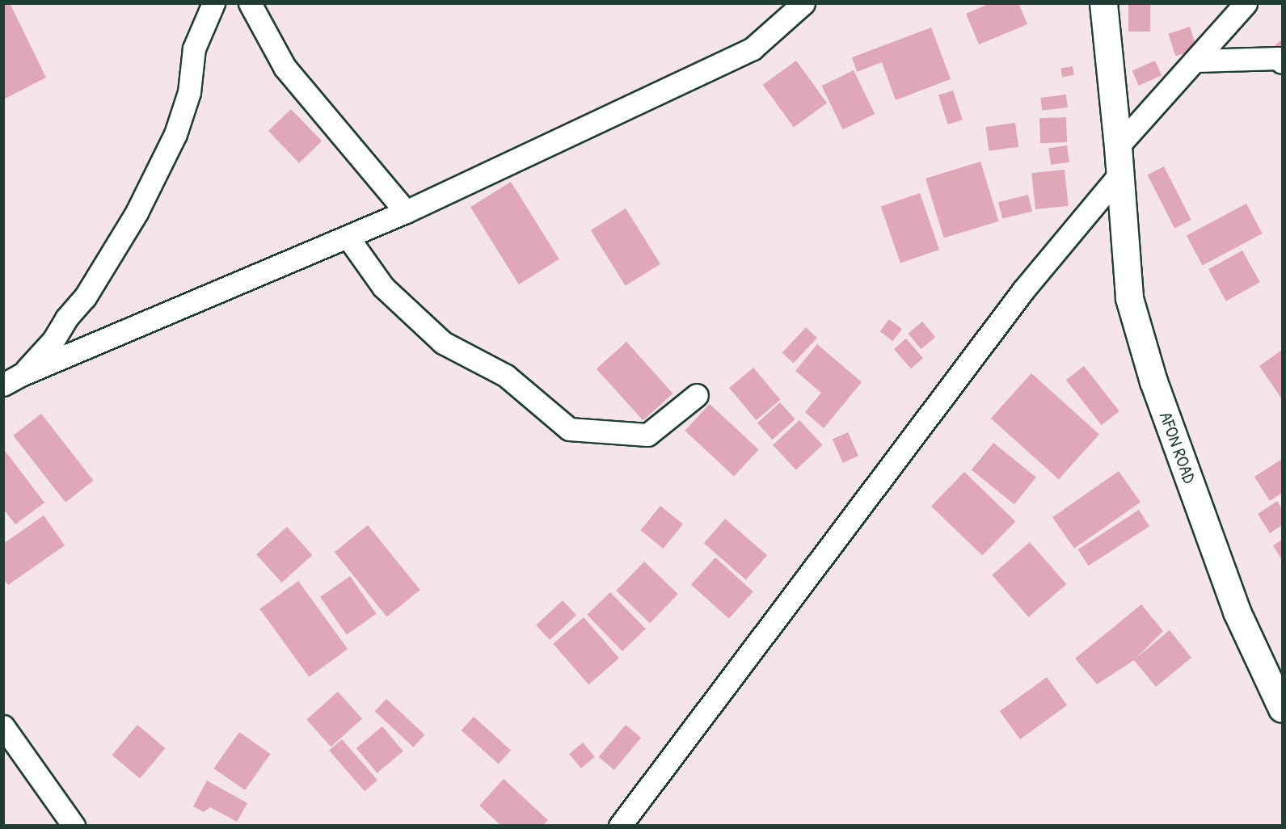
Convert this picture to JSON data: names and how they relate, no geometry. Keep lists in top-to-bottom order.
{
  "streets": {
    "main road": ["AFON ROAD"]
  }
}
